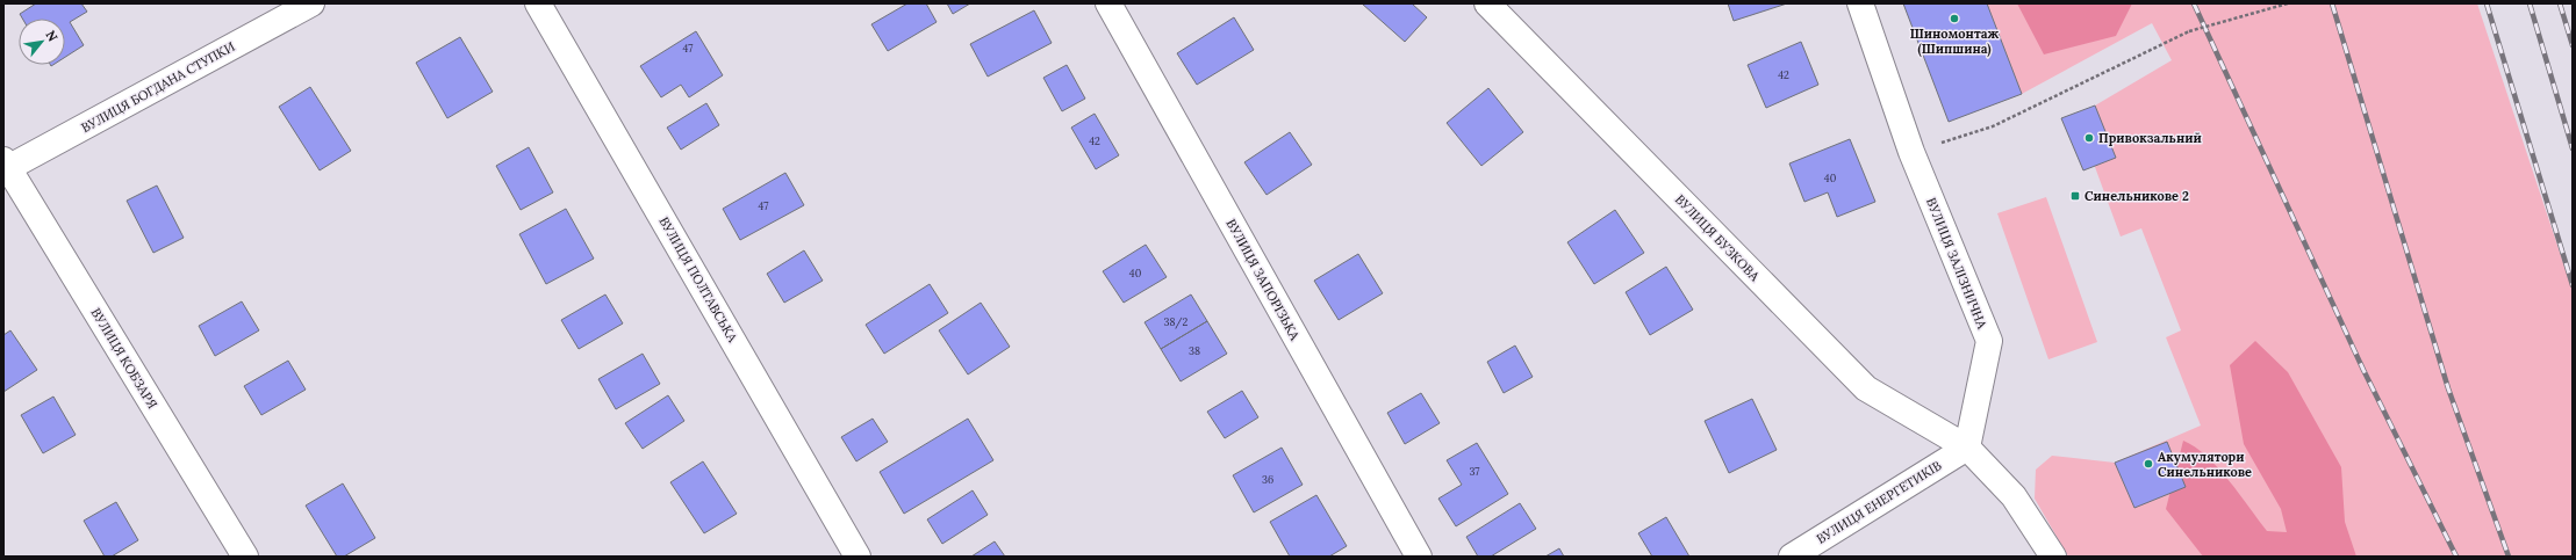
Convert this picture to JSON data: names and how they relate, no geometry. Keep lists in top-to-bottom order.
{
  "streets": {
    "street": [
      "ВУЛИЦЯ БОГДАНА СТУПКИ",
      "ВУЛИЦЯ БУЗКОВА",
      "ВУЛИЦЯ ЗАЛІЗНИЧНА",
      "ВУЛИЦЯ ПОЛТАВСЬКА",
      "ВУЛИЦЯ ЗАПОРІЗЬКА",
      "ВУЛИЦЯ КОБЗАРЯ",
      "ВУЛИЦЯ ЕНЕРГЕТИКІВ"
    ]
  },
  "crossings": [
    ["ВУЛИЦЯ БОГДАНА СТУПКИ", "ВУЛИЦЯ КОБЗАРЯ"],
    ["ВУЛИЦЯ БУЗКОВА", "ВУЛИЦЯ ЗАЛІЗНИЧНА"],
    ["ВУЛИЦЯ БУЗКОВА", "ВУЛИЦЯ ЕНЕРГЕТИКІВ"],
    ["ВУЛИЦЯ ЗАЛІЗНИЧНА", "ВУЛИЦЯ ЕНЕРГЕТИКІВ"]
  ],
  "places": {
    "other": ["Шиномонтаж (Шипшина)", "Привокзальний", "Акумулятори Синельникове"],
    "transit": ["Синельникове 2"]
  },
  "house_numbers": [
    "47",
    "42",
    "42",
    "40",
    "47",
    "40",
    "38/2",
    "38",
    "37",
    "36"
  ],
  "north": "top right"
}
